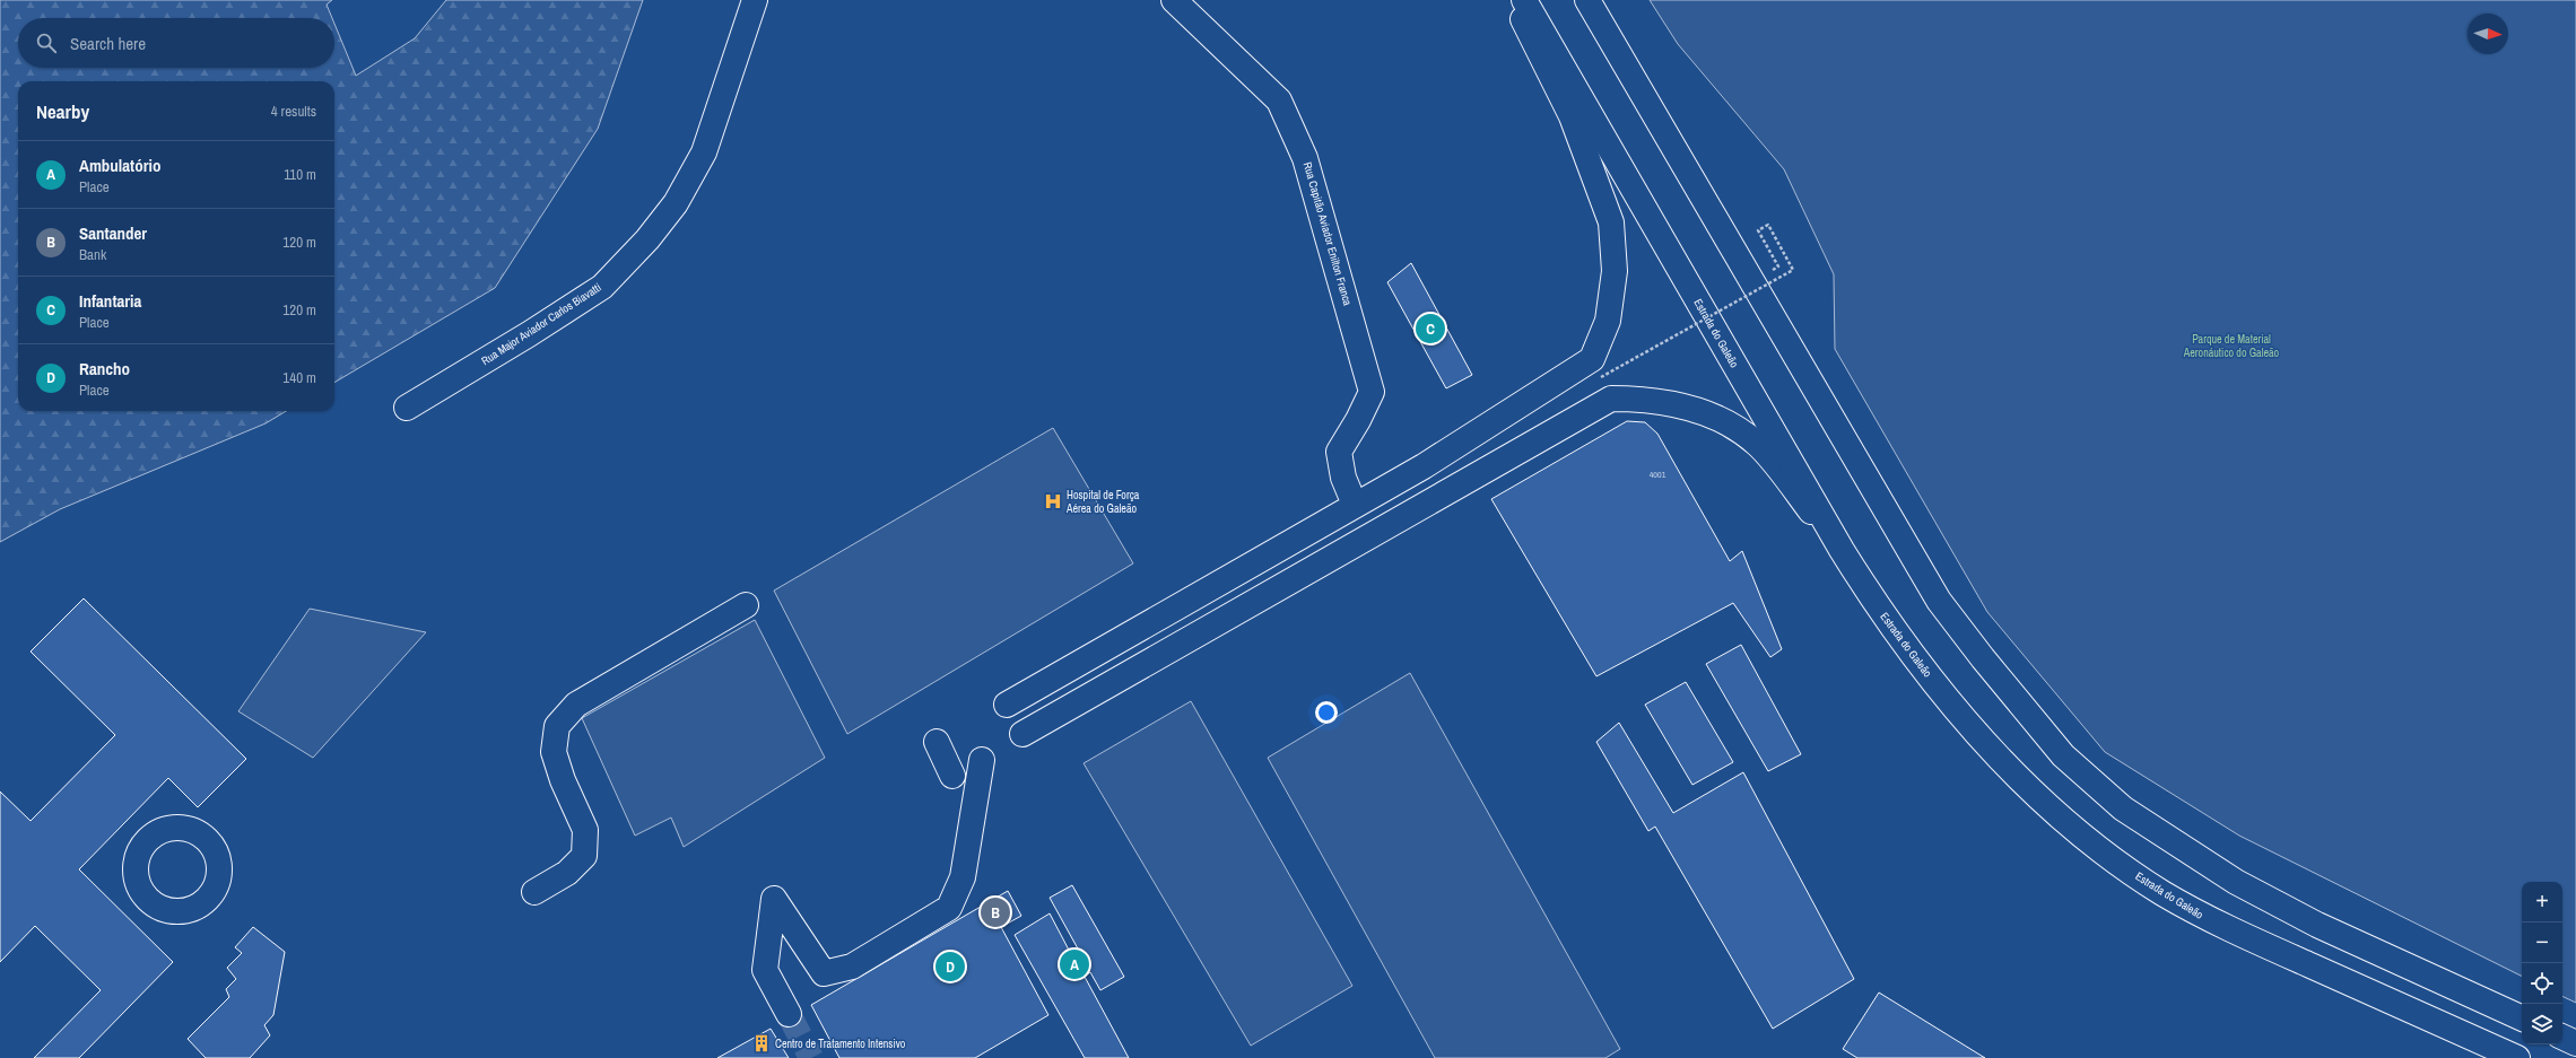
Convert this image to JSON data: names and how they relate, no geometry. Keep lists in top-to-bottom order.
{
  "streets": {
    "street": ["Rua Capitão Aviador Enilton Franca", "Rua Major Aviador Carlos Biavatti", "Estrada do Galeão"]
  },
  "parks": ["Parque de Material Aeronáutico do Galeão"],
  "places": {
    "hospital": ["Hospital de Força Aérea do Galeão"],
    "building": ["Centro de Tratamento Intensivo"]
  },
  "house_numbers": ["4001"],
  "north": "right",
  "page": {
    "search": "Search here",
    "heading": ["Nearby", "4 results"],
    "list": [
      {
        "mark": "A",
        "name": "Ambulatório",
        "note": "Place",
        "value": "110 m"
      },
      {
        "mark": "B",
        "name": "Santander",
        "note": "Bank",
        "value": "120 m"
      },
      {
        "mark": "C",
        "name": "Infantaria",
        "note": "Place",
        "value": "120 m"
      },
      {
        "mark": "D",
        "name": "Rancho",
        "note": "Place",
        "value": "140 m"
      }
    ],
    "pins": [
      "C",
      "B",
      "A",
      "D"
    ],
    "map_buttons": ["+", "−"]
  }
}
